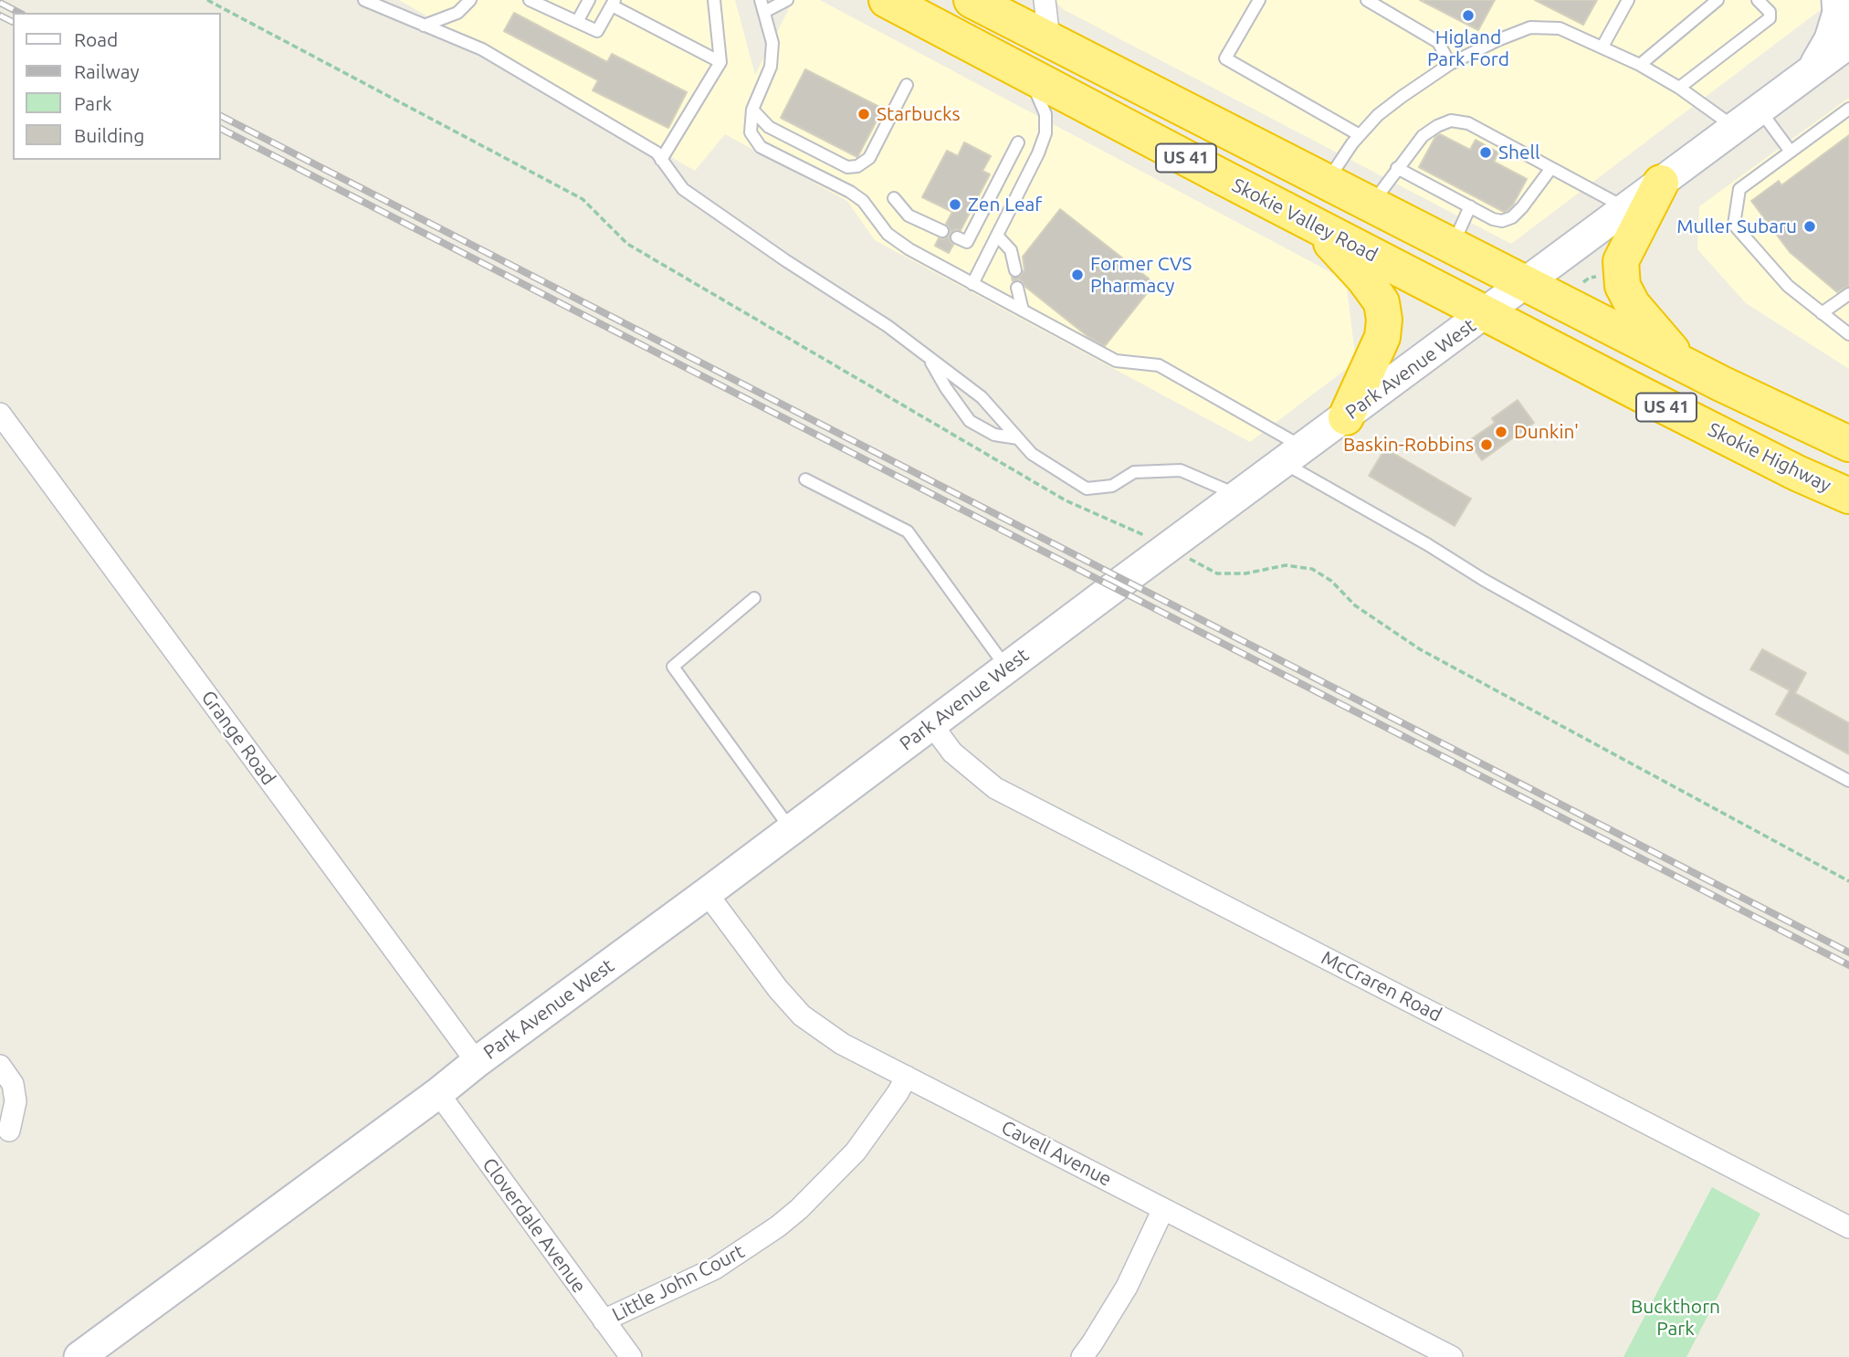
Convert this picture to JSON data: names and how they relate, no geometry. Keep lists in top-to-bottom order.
{
  "streets": {
    "highway": ["US 41", "Skokie Valley Road", "Skokie Highway"],
    "street": [
      "Park Avenue West",
      "Grange Road",
      "McCraren Road",
      "Cavell Avenue",
      "Cloverdale Avenue",
      "Little John Court"
    ]
  },
  "crossings": [
    ["US 41", "Park Avenue West"],
    ["Skokie Valley Road", "Park Avenue West"],
    ["Skokie Valley Road", "Skokie Highway"],
    ["Park Avenue West", "Skokie Highway"],
    ["Park Avenue West", "Grange Road"],
    ["Park Avenue West", "McCraren Road"],
    ["Park Avenue West", "Cavell Avenue"],
    ["Park Avenue West", "Cloverdale Avenue"],
    ["Cavell Avenue", "Little John Court"],
    ["Cloverdale Avenue", "Little John Court"]
  ],
  "parks": ["Buckthorn Park"],
  "places": [
    "Higland Park Ford",
    "Starbucks",
    "Shell",
    "Zen Leaf",
    "Muller Subaru",
    "Former CVS Pharmacy",
    "Dunkin'",
    "Baskin-Robbins"
  ],
  "legend": [
    "Road",
    "Railway",
    "Park",
    "Building"
  ]
}
